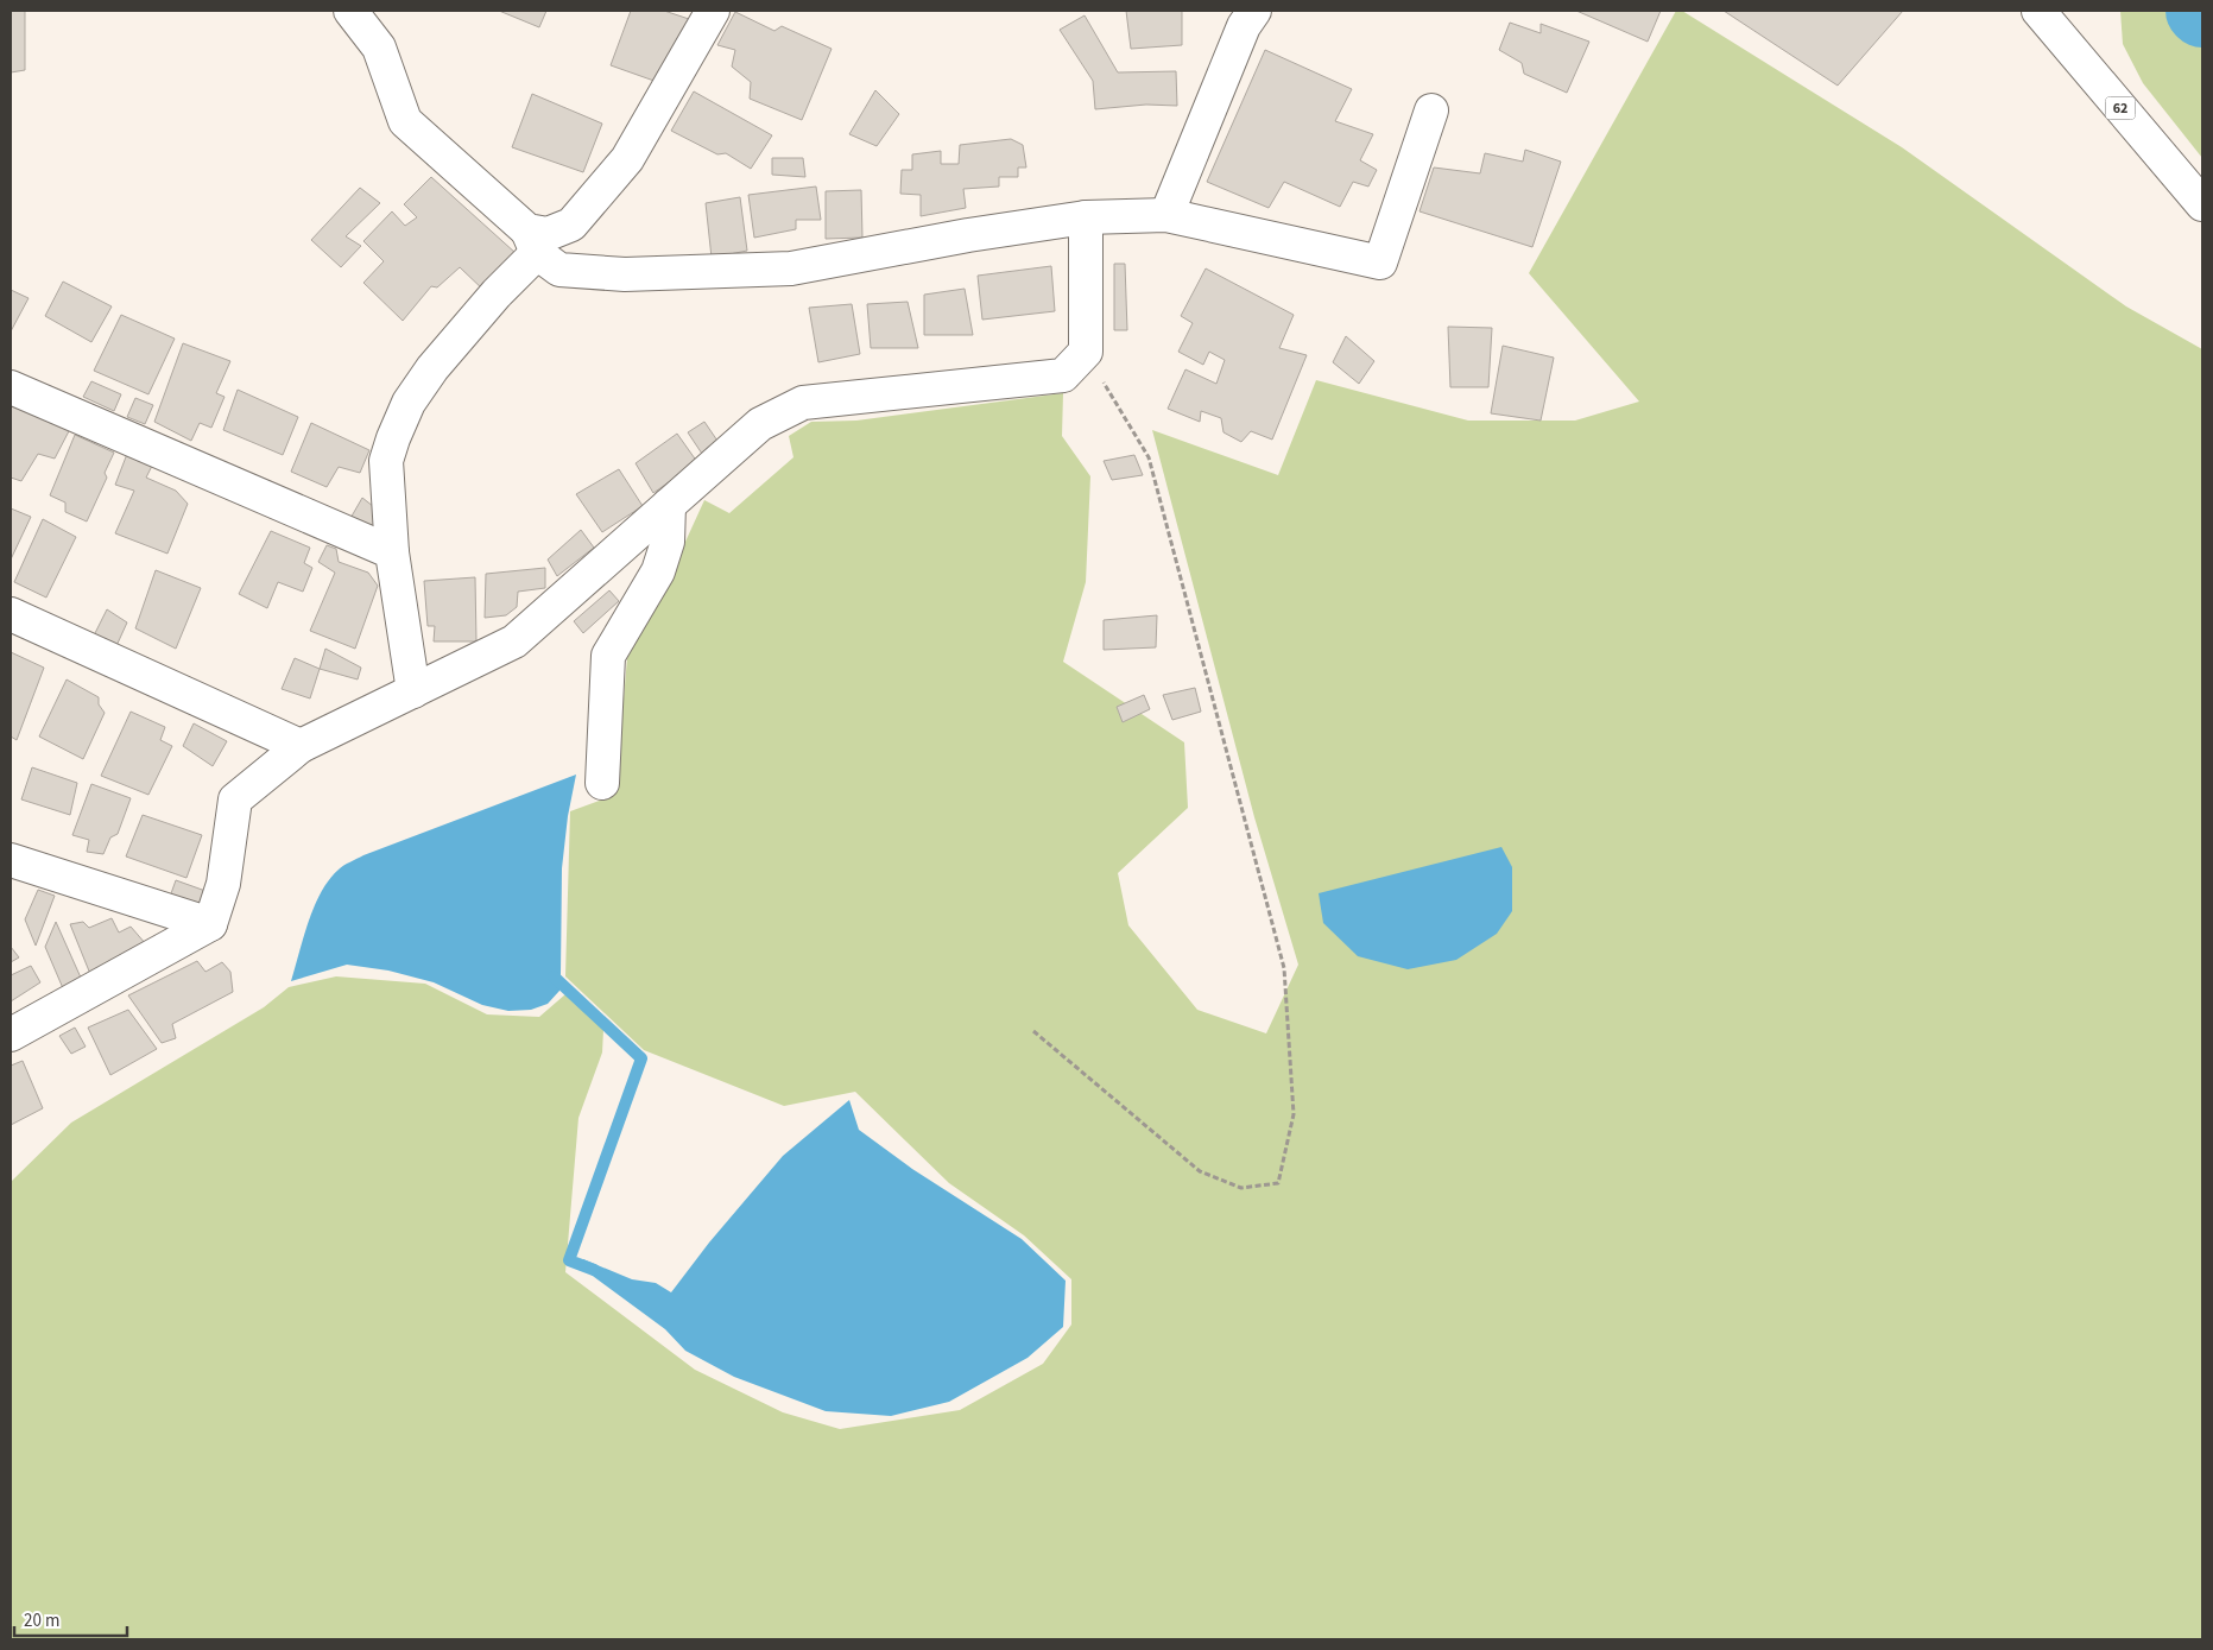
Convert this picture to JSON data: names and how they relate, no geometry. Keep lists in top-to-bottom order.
{
  "streets": {
    "street": ["62"]
  },
  "scale_bar": "20 m"
}
